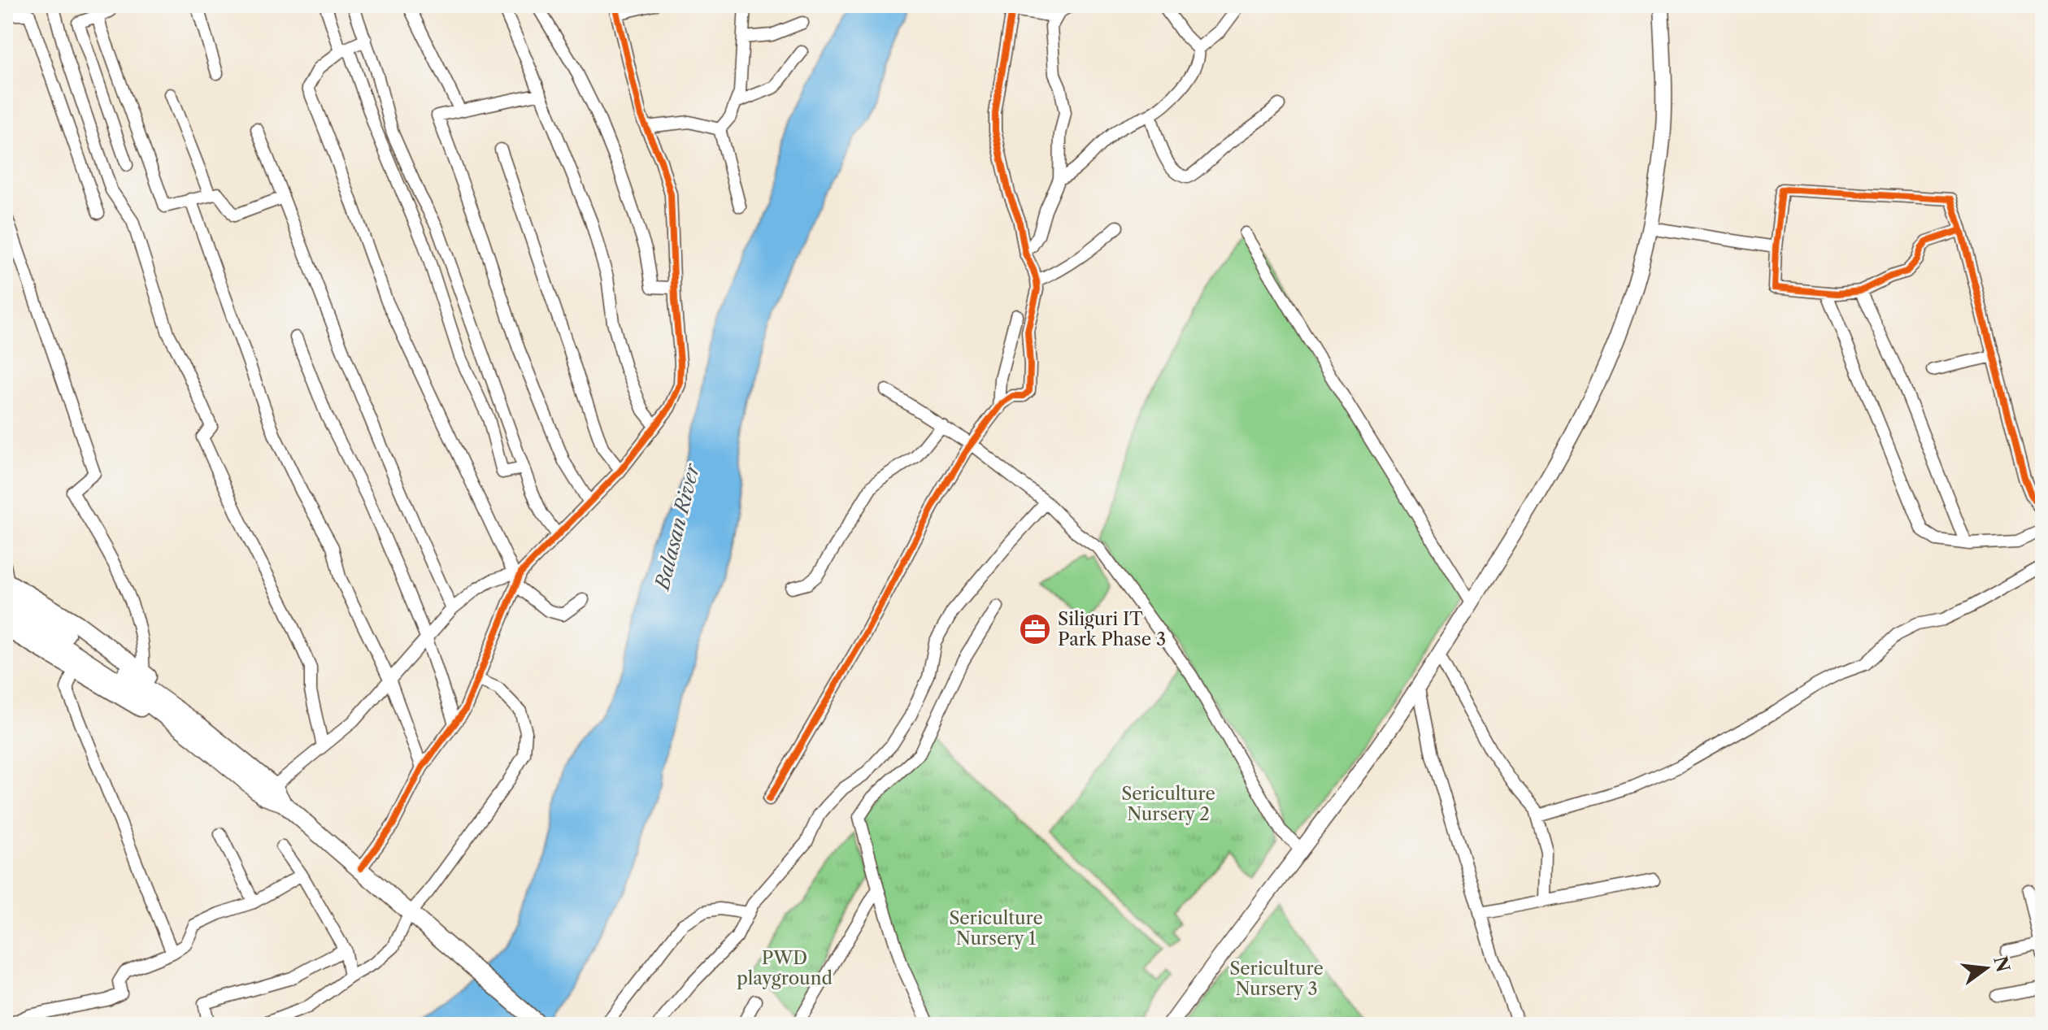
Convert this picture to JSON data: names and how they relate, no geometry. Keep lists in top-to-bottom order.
{
  "water": ["Balasan River"],
  "parks": [
    "Sericulture Nursery 2",
    "Sericulture Nursery 1",
    "PWD playground",
    "Sericulture Nursery 3"
  ],
  "places": {
    "office": ["Siliguri IT Park Phase 3"]
  },
  "north": "right"
}
